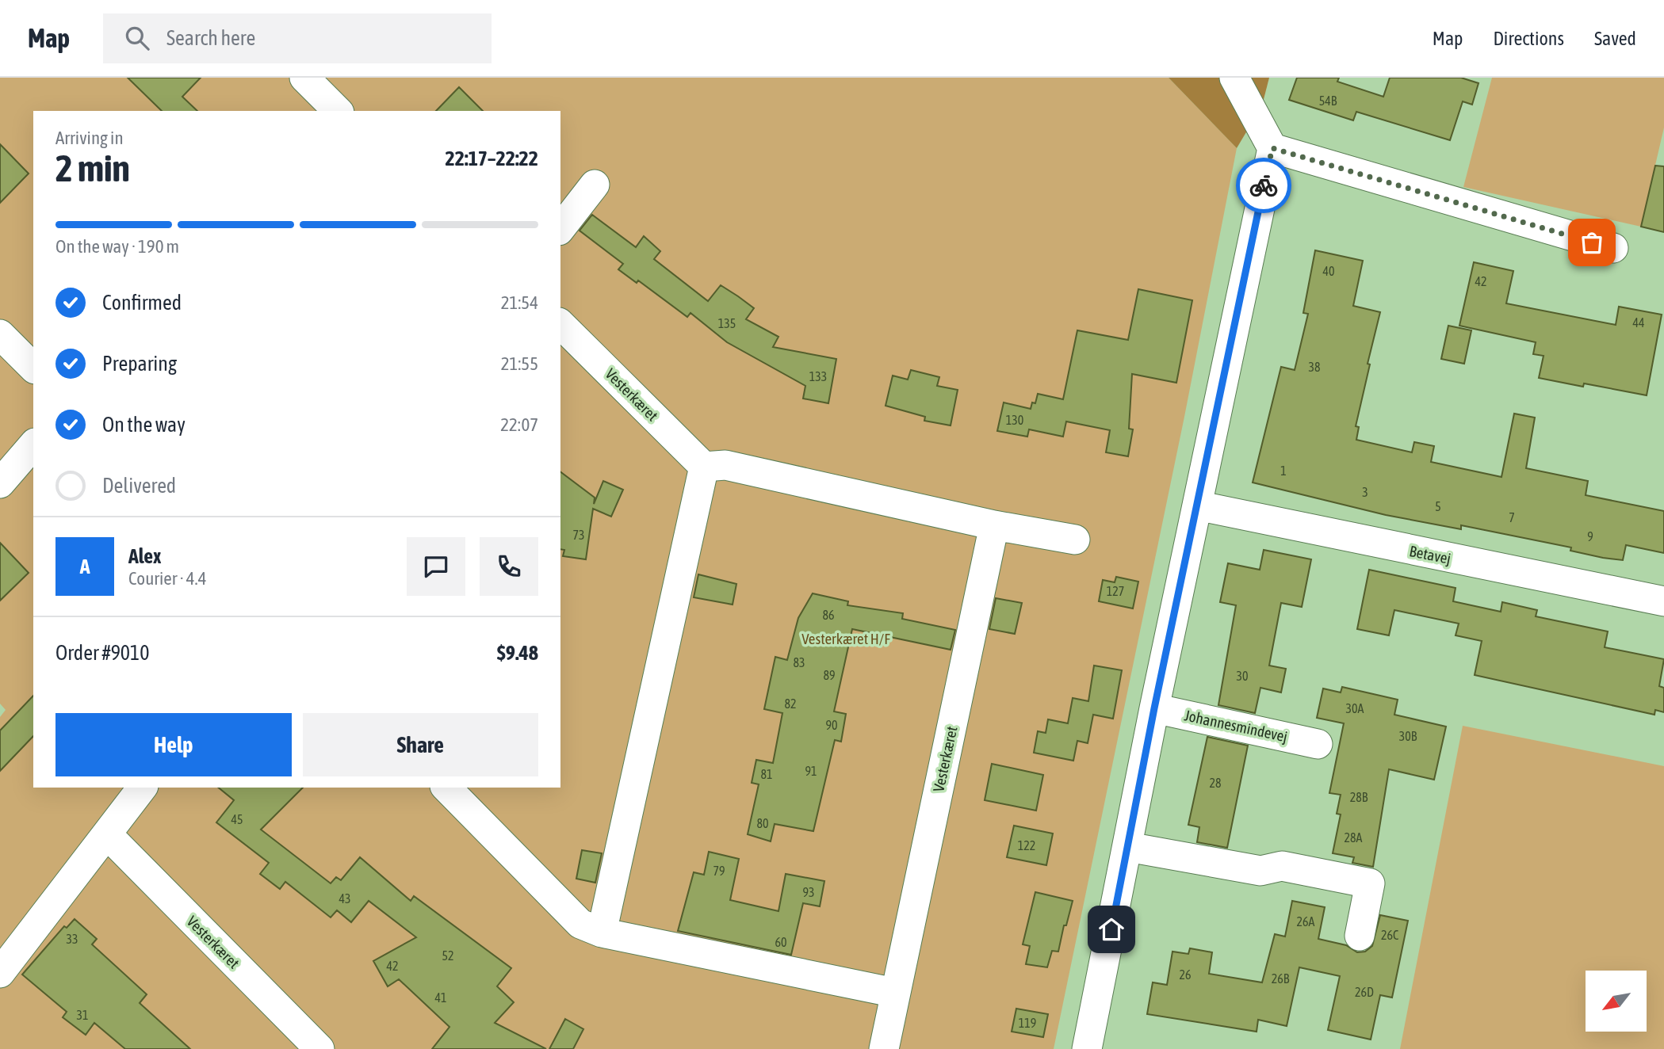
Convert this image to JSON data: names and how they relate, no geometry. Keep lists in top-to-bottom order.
{
  "streets": {
    "street": ["Vesterkæret", "Betavej", "Johannesmindevej"]
  },
  "parks": ["Vesterkæret H/F"],
  "house_numbers": [
    "54B",
    "40",
    "42",
    "44",
    "135",
    "38",
    "133",
    "130",
    "1",
    "3",
    "5",
    "7",
    "73",
    "9",
    "127",
    "86",
    "83",
    "89",
    "30",
    "82",
    "30A",
    "90",
    "30B",
    "91",
    "81",
    "28",
    "28B",
    "45",
    "80",
    "28A",
    "122",
    "79",
    "93",
    "43",
    "26A",
    "26C",
    "33",
    "60",
    "52",
    "42",
    "26",
    "26B",
    "26D",
    "41",
    "31",
    "119"
  ],
  "north": "bottom left",
  "page": {
    "header": "Map",
    "search": "Search here",
    "nav": ["Map", "Directions", "Saved"],
    "heading": ["2 min", "Arriving in", "22:17–22:22"],
    "panel": [
      "Alex",
      "Courier · 4.4",
      "Order #9010",
      "$9.48"
    ],
    "bar": "On the way · 190 m",
    "list": [
      ["Confirmed", "21:54"],
      ["Preparing", "21:55"],
      ["On the way", "22:07"],
      "Delivered"
    ],
    "round": "A",
    "buttons": ["Help", "Share"]
  }
}
